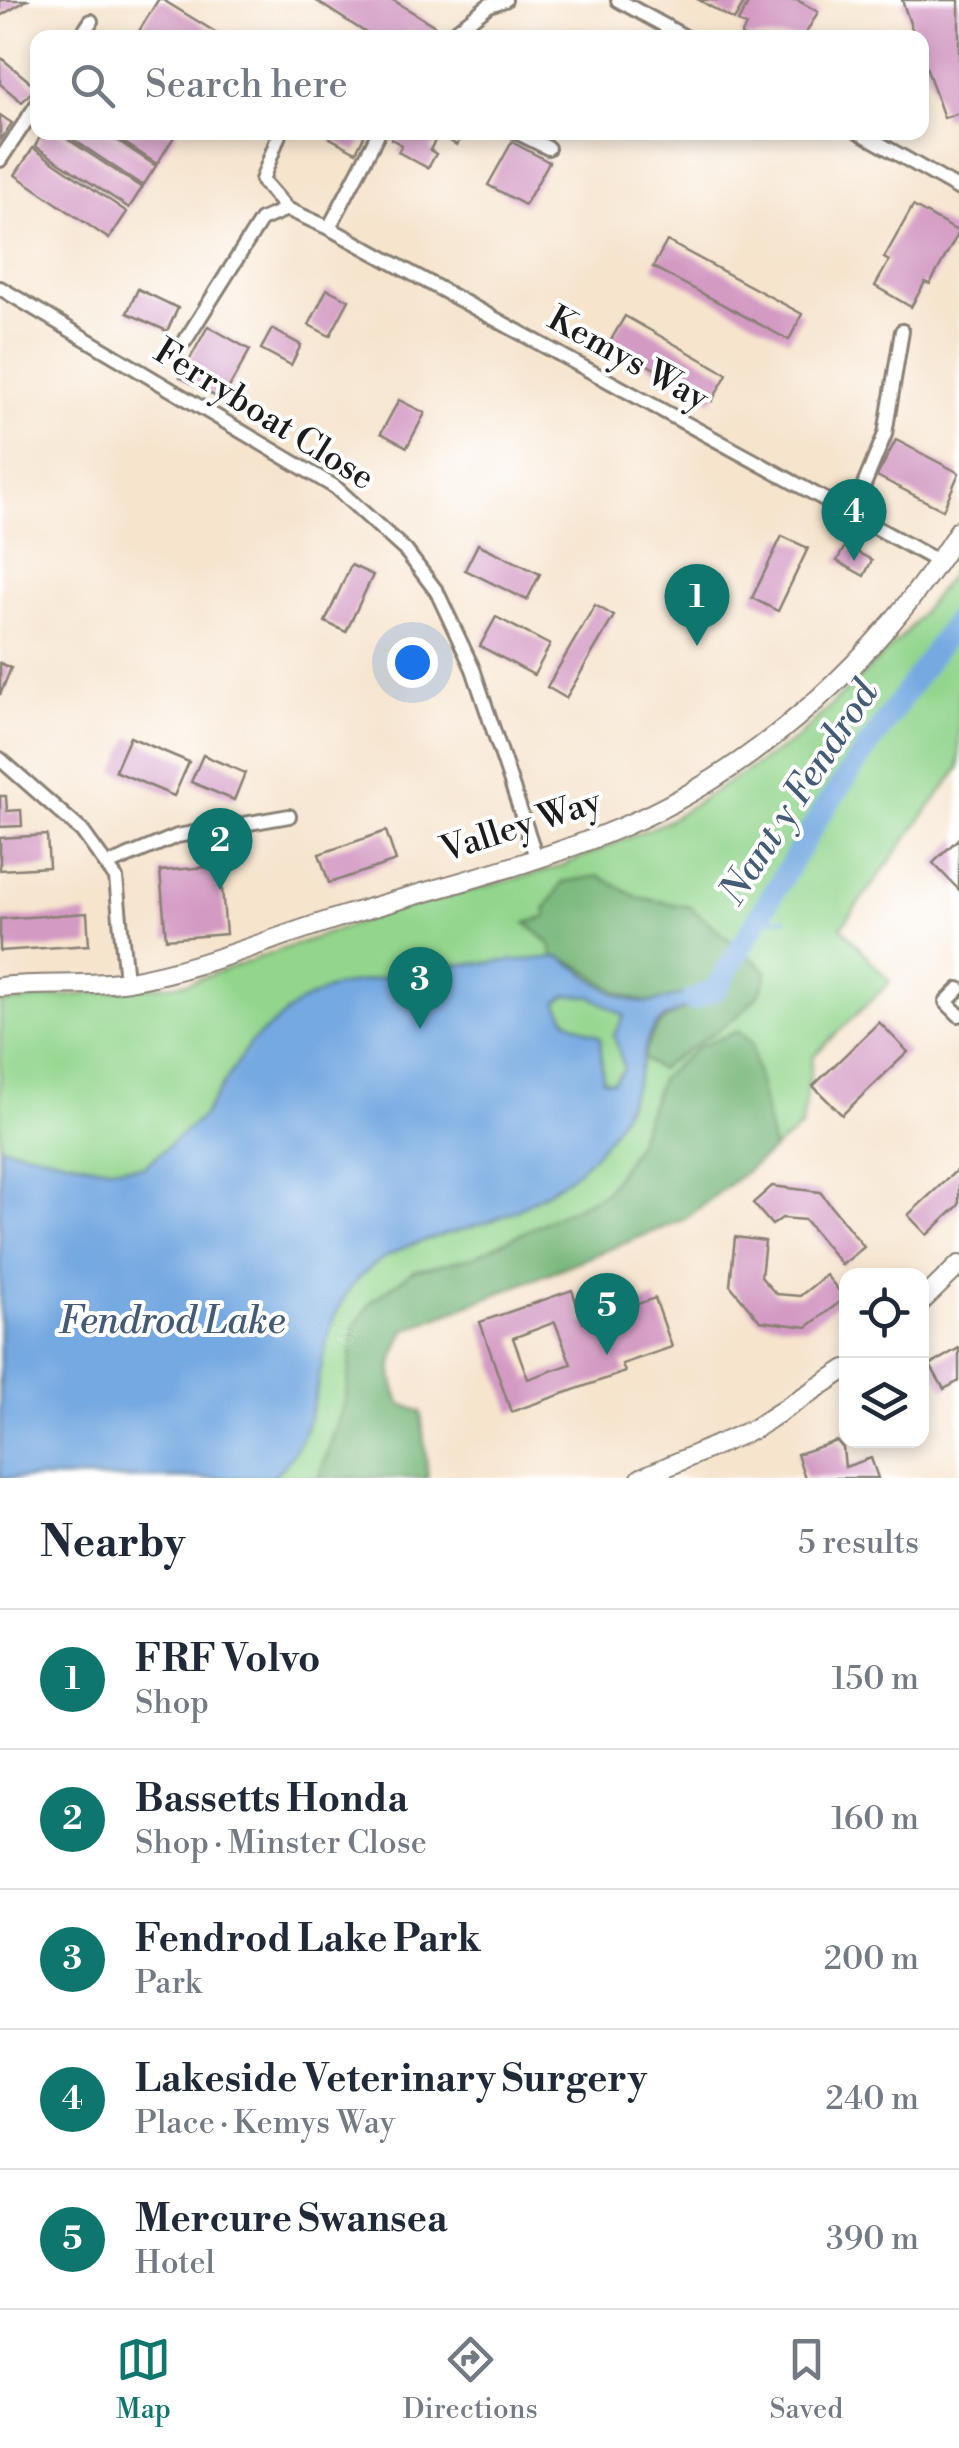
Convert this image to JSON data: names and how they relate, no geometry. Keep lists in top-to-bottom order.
{
  "streets": {
    "street": ["Kemys Way", "Ferryboat Close", "Valley Way"]
  },
  "crossings": [
    ["Kemys Way", "Valley Way"],
    ["Ferryboat Close", "Valley Way"]
  ],
  "water": ["Nant y Fendrod", "Fendrod Lake"],
  "page": {
    "search": "Search here",
    "pins": [
      "4",
      "1",
      "2",
      "3",
      "5"
    ],
    "heading": ["Nearby", "5 results"],
    "list": [
      {
        "mark": "1",
        "name": "FRF Volvo",
        "note": "Shop",
        "value": "150 m"
      },
      {
        "mark": "2",
        "name": "Bassetts Honda",
        "note": "Shop · Minster Close",
        "value": "160 m"
      },
      {
        "mark": "3",
        "name": "Fendrod Lake Park",
        "note": "Park",
        "value": "200 m"
      },
      {
        "mark": "4",
        "name": "Lakeside Veterinary Surgery",
        "note": "Place · Kemys Way",
        "value": "240 m"
      },
      {
        "mark": "5",
        "name": "Mercure Swansea",
        "note": "Hotel",
        "value": "390 m"
      }
    ],
    "nav": ["Map", "Directions", "Saved"]
  }
}
